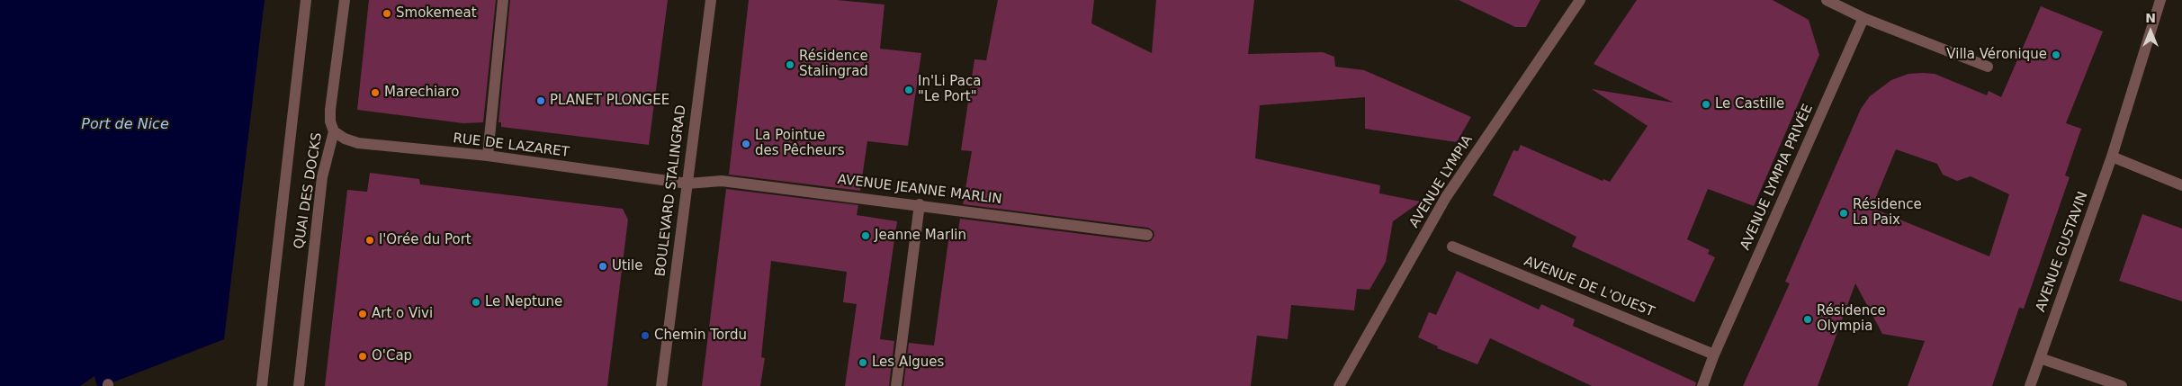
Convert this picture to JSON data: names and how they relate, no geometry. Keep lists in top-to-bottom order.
{
  "streets": {
    "street": [
      "RUE DE LAZARET",
      "AVENUE LYMPIA PRIVÉE",
      "AVENUE LYMPIA",
      "AVENUE JEANNE MARLIN",
      "QUAI DES DOCKS",
      "BOULEVARD STALINGRAD",
      "AVENUE GUSTAVIN",
      "AVENUE DE L'OUEST"
    ]
  },
  "crossings": [
    ["RUE DE LAZARET", "AVENUE JEANNE MARLIN"],
    ["RUE DE LAZARET", "QUAI DES DOCKS"],
    ["RUE DE LAZARET", "BOULEVARD STALINGRAD"],
    ["AVENUE LYMPIA PRIVÉE", "AVENUE DE L'OUEST"],
    ["AVENUE JEANNE MARLIN", "BOULEVARD STALINGRAD"]
  ],
  "water": ["Port de Nice"],
  "places": [
    "Smokemeat",
    "Villa Véronique",
    "Résidence Stalingrad",
    "In'Li Paca \"Le Port\"",
    "Marechiaro",
    "PLANET PLONGEE",
    "Le Castille",
    "La Pointue des Pêcheurs",
    "Résidence La Paix",
    "Jeanne Marlin",
    "l'Orée du Port",
    "Utile",
    "Le Neptune",
    "Art o Vivi",
    "Résidence Olympia",
    "Chemin Tordu",
    "O'Cap",
    "Les Algues"
  ],
  "north": "top"
}
